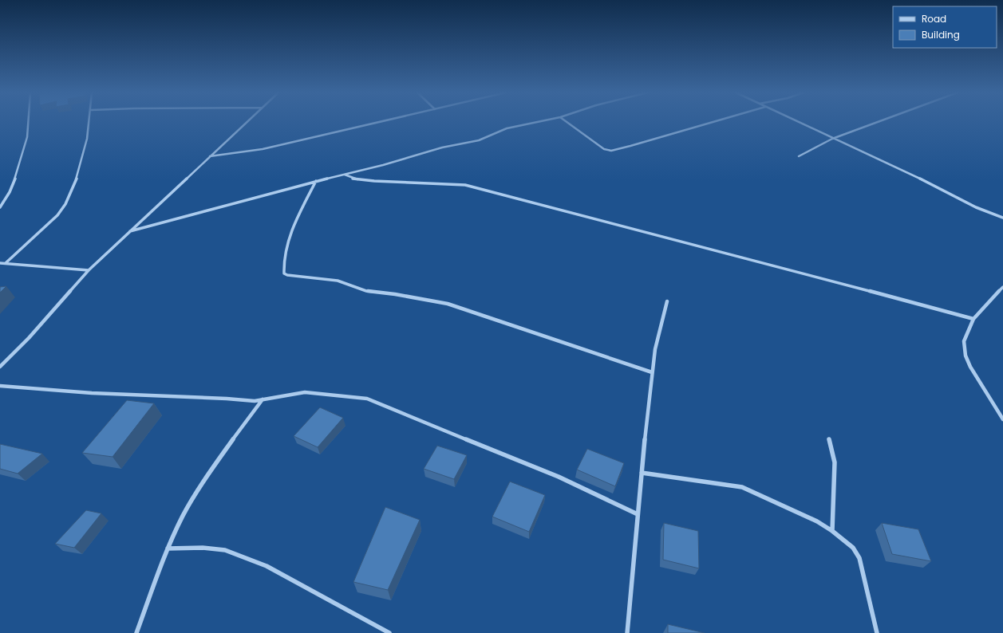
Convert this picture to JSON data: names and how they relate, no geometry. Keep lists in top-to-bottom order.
{
  "legend": ["Road", "Building"]
}
